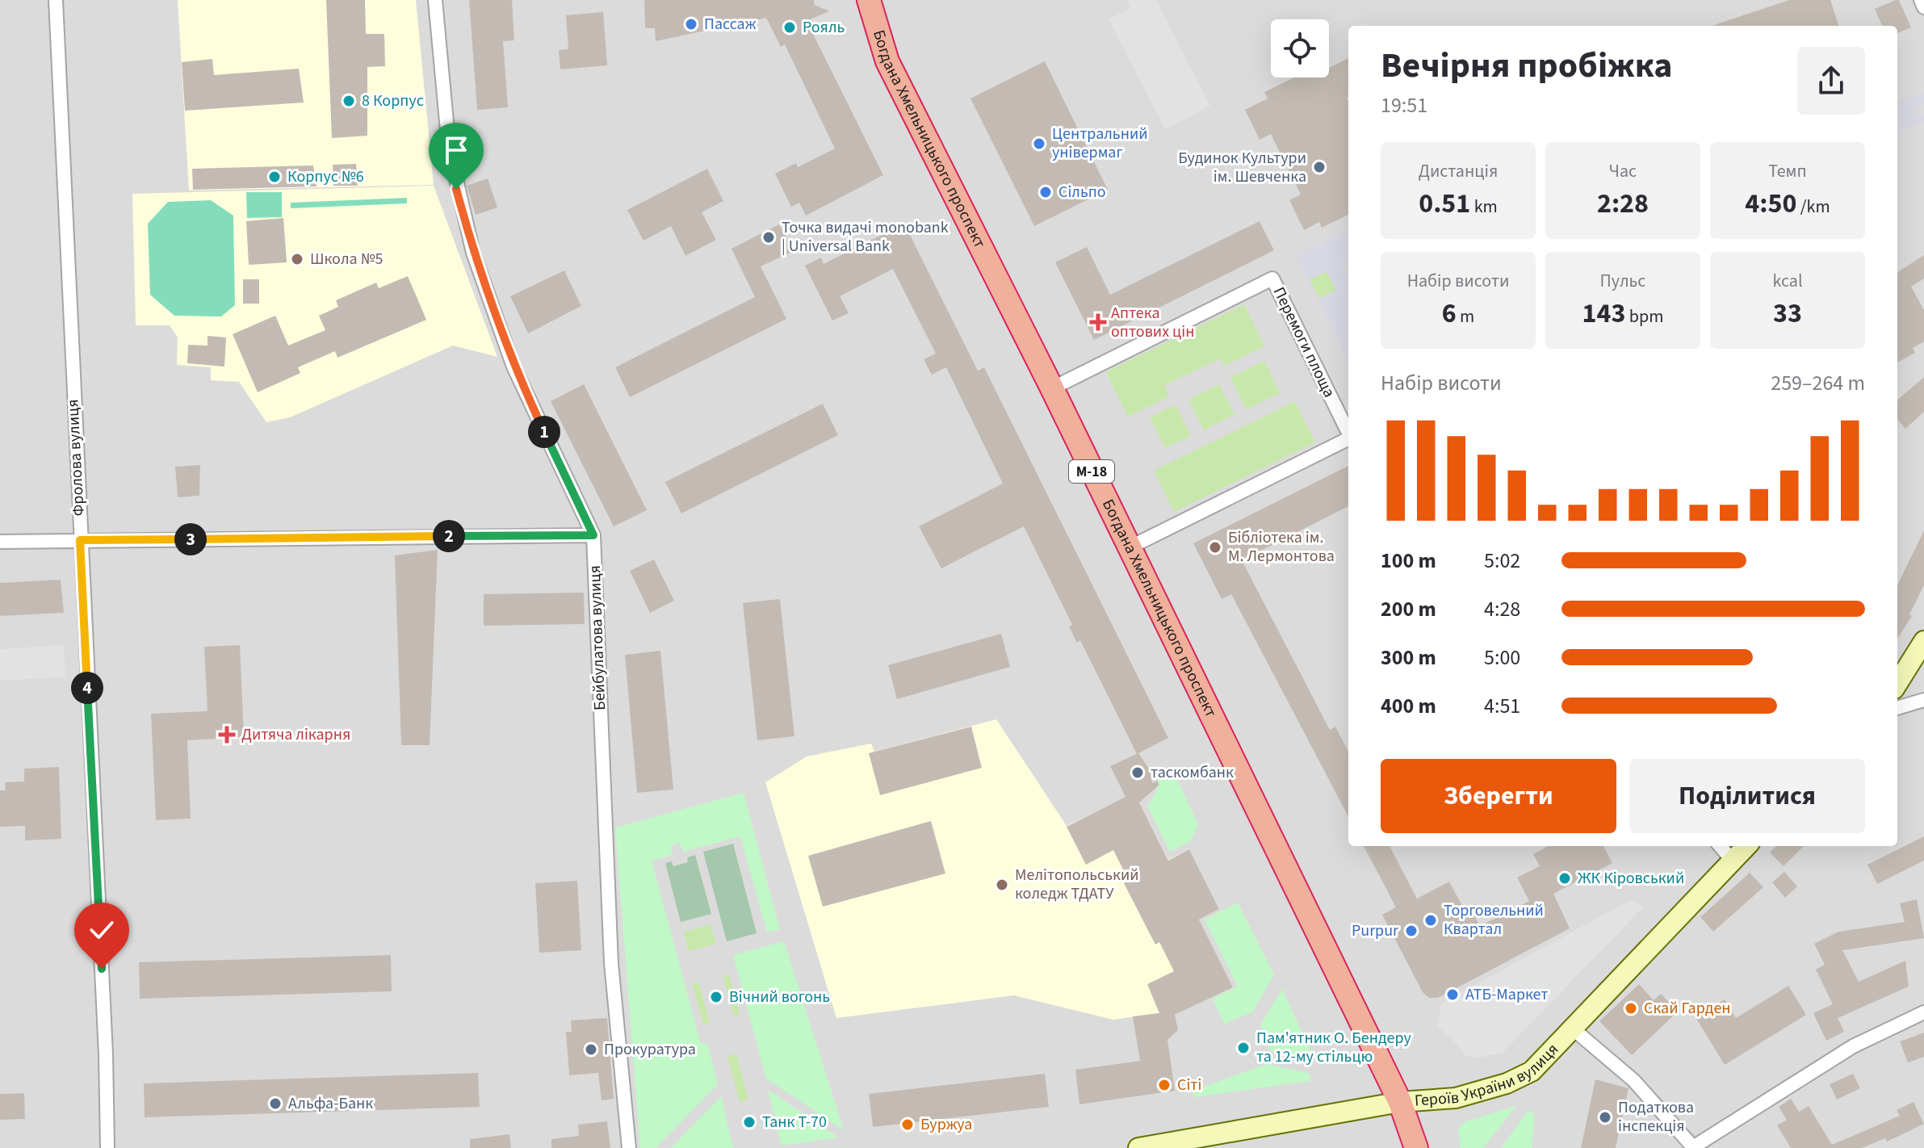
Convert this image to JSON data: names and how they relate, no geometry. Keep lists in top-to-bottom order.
{
  "streets": {
    "highway": ["Богдана Хмельницького проспект", "М-18"],
    "main road": ["Героїв України вулиця"],
    "street": ["Перемоги площа", "Фролова вулиця", "Бейбулатова вулиця"]
  },
  "crossings": [
    ["Богдана Хмельницького проспект", "Перемоги площа"],
    ["Богдана Хмельницького проспект", "Героїв України вулиця"]
  ],
  "places": {
    "other": [
      "Пассаж",
      "Рояль",
      "8 Корпус",
      "Центральний універмаг",
      "Будинок Культури ім. Шевченка",
      "Корпус №6",
      "Сільпо",
      "Точка видачі monobank | Universal Bank",
      "Школа №5",
      "Бібліотека ім. М. Лермонтова",
      "таскомбанк",
      "ЖК Кіровський",
      "Мелітопольський коледж ТДАТУ",
      "Торговельний Квартал",
      "Purpur",
      "АТБ-Маркет",
      "Вічний вогонь",
      "Скай Гарден",
      "Пам'ятник О. Бендеру та 12-му стільцю",
      "Прокуратура",
      "Сіті",
      "Альфа-Банк",
      "Податкова інспекція",
      "Танк Т-70",
      "Буржуа"
    ],
    "health": ["Аптека оптових цін", "Дитяча лікарня"]
  },
  "page": {
    "heading": ["Вечірня пробіжка", "19:51"],
    "stats": [
      ["Дистанція", "0.51 km"],
      ["Час", "2:28"],
      ["Темп", "4:50 /km"],
      ["Набір висоти", "6 m"],
      ["Пульс", "143 bpm"],
      ["kcal", "33"]
    ],
    "chart": ["Набір висоти", "259–264 m"],
    "pins": [
      "1",
      "2",
      "3",
      "4"
    ],
    "list": [
      {
        "name": "100 m",
        "note": "5:02"
      },
      {
        "name": "200 m",
        "note": "4:28"
      },
      {
        "name": "300 m",
        "note": "5:00"
      },
      {
        "name": "400 m",
        "note": "4:51"
      }
    ],
    "buttons": ["Зберегти", "Поділитися"]
  }
}
